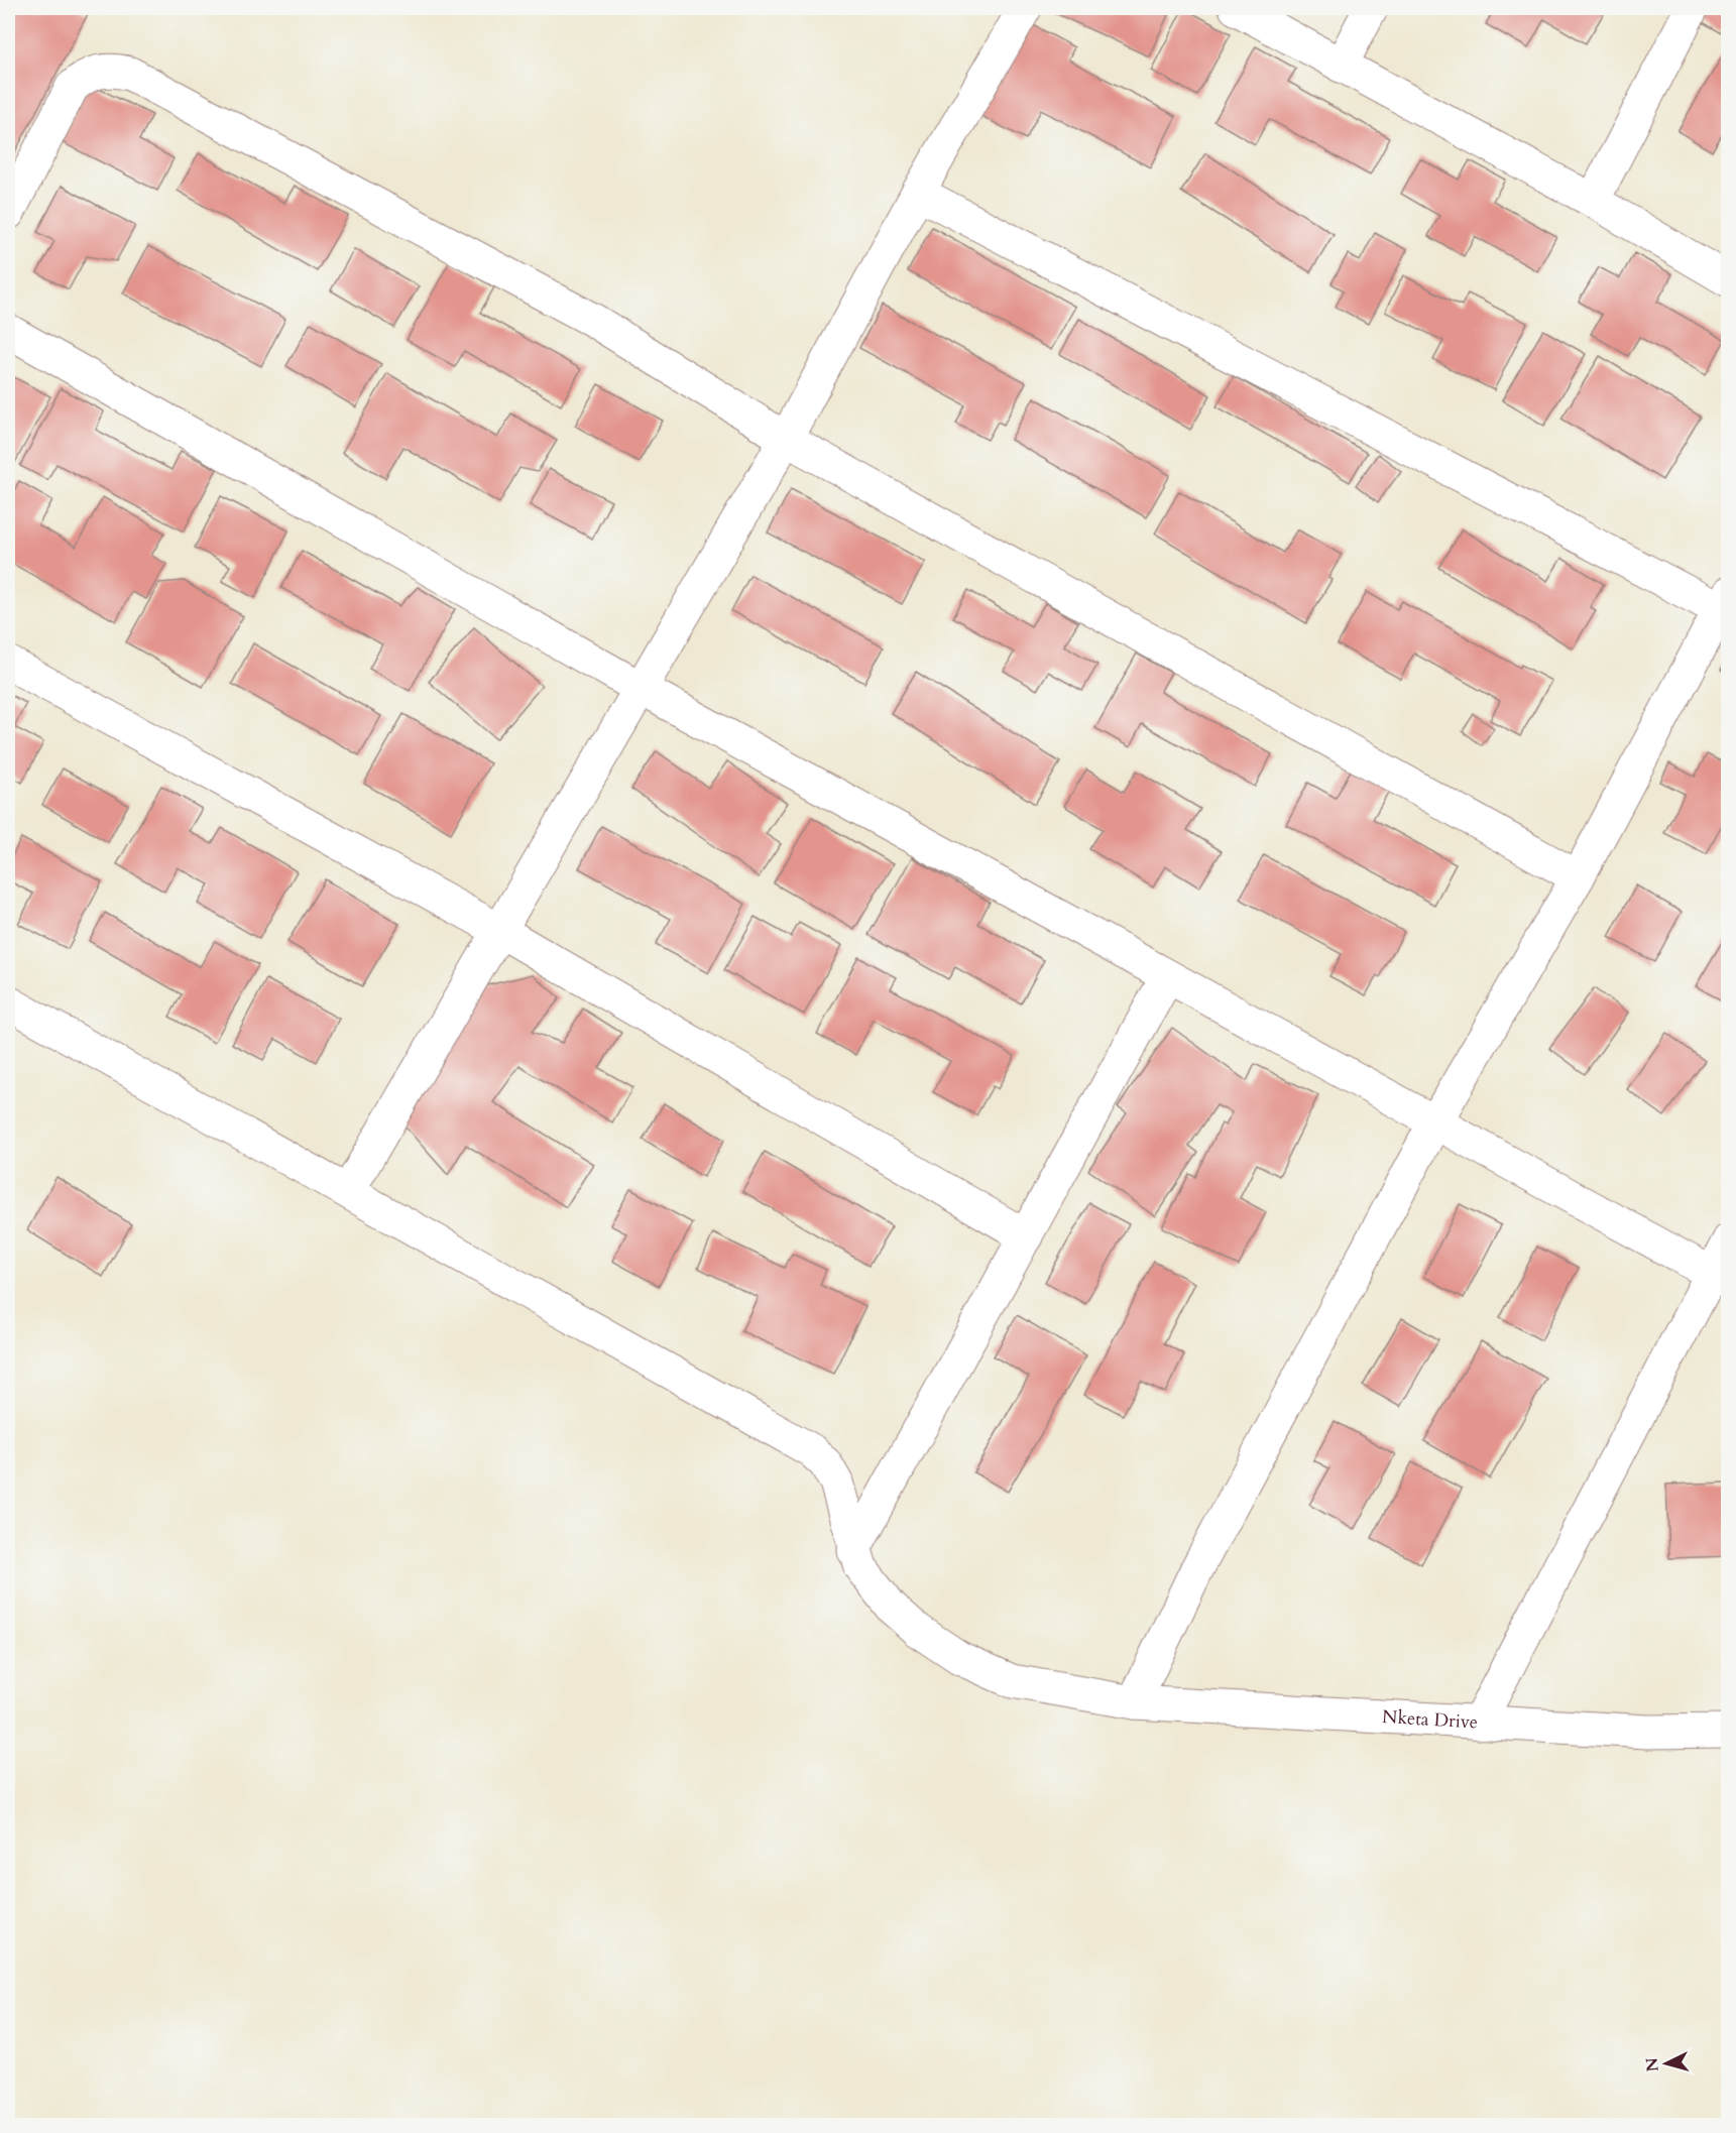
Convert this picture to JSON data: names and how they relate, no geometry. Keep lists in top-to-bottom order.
{
  "streets": {
    "street": ["Nketa Drive"]
  },
  "north": "left"
}
